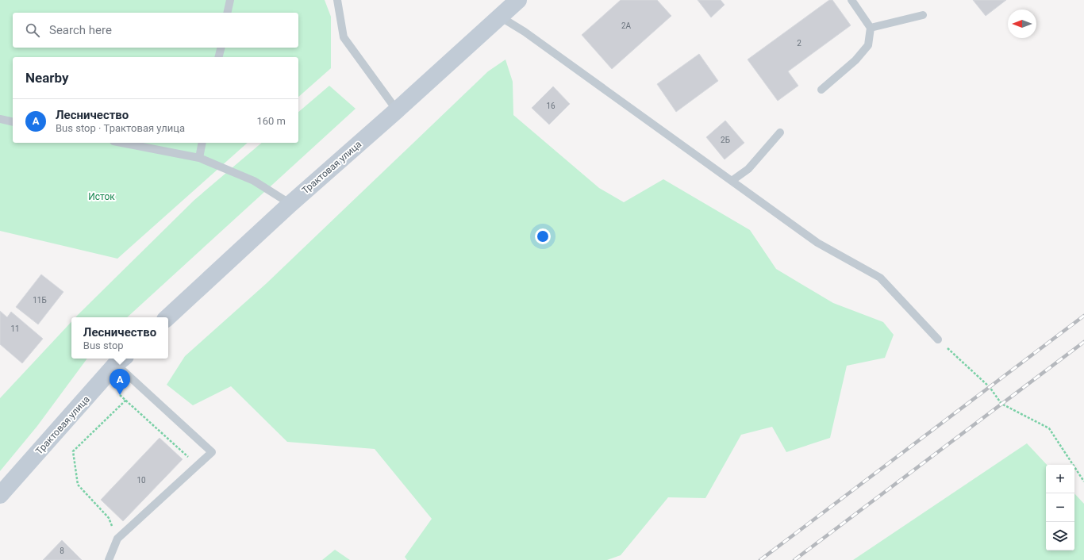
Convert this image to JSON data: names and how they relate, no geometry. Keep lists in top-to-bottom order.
{
  "streets": {
    "main road": ["Трактовая улица"]
  },
  "parks": ["Исток"],
  "house_numbers": [
    "2А",
    "2",
    "16",
    "2Б",
    "11Б",
    "11",
    "10",
    "8"
  ],
  "north": "left",
  "page": {
    "search": "Search here",
    "heading": "Nearby",
    "list": [
      {
        "mark": "A",
        "name": "Лесничество",
        "note": "Bus stop · Трактовая улица",
        "value": "160 m"
      }
    ],
    "popup": ["Лесничество", "Bus stop"],
    "pins": "A",
    "map_buttons": ["+", "−"]
  }
}
